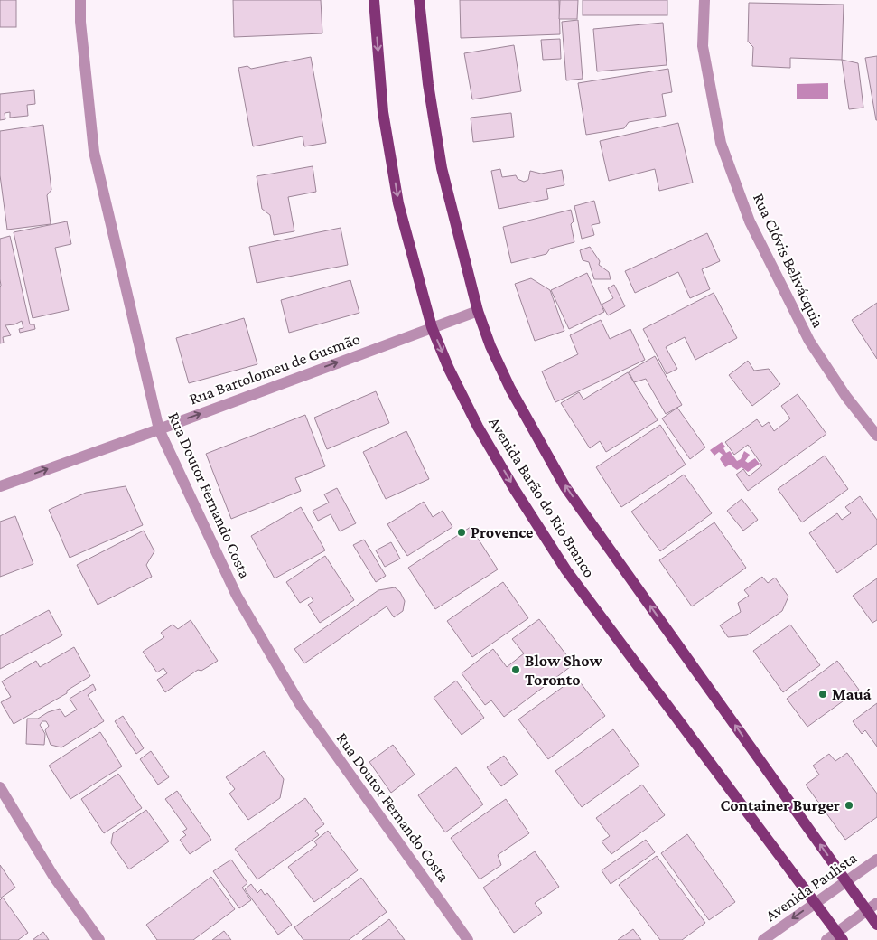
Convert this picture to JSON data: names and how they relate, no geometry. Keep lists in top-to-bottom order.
{
  "streets": {
    "main road": ["Avenida Barão do Rio Branco"],
    "street": [
      "Rua Clóvis Belivácquia",
      "Rua Bartolomeu de Gusmão",
      "Rua Doutor Fernando Costa",
      "Avenida Paulista"
    ]
  },
  "crossings": [
    ["Rua Bartolomeu de Gusmão", "Rua Doutor Fernando Costa"],
    ["Rua Bartolomeu de Gusmão", "Avenida Barão do Rio Branco"],
    ["Avenida Barão do Rio Branco", "Avenida Paulista"]
  ],
  "one_way": ["Rua Bartolomeu de Gusmão", "Avenida Paulista"],
  "places": [
    "Provence",
    "Blow Show Toronto",
    "Mauá",
    "Container Burger"
  ]
}
